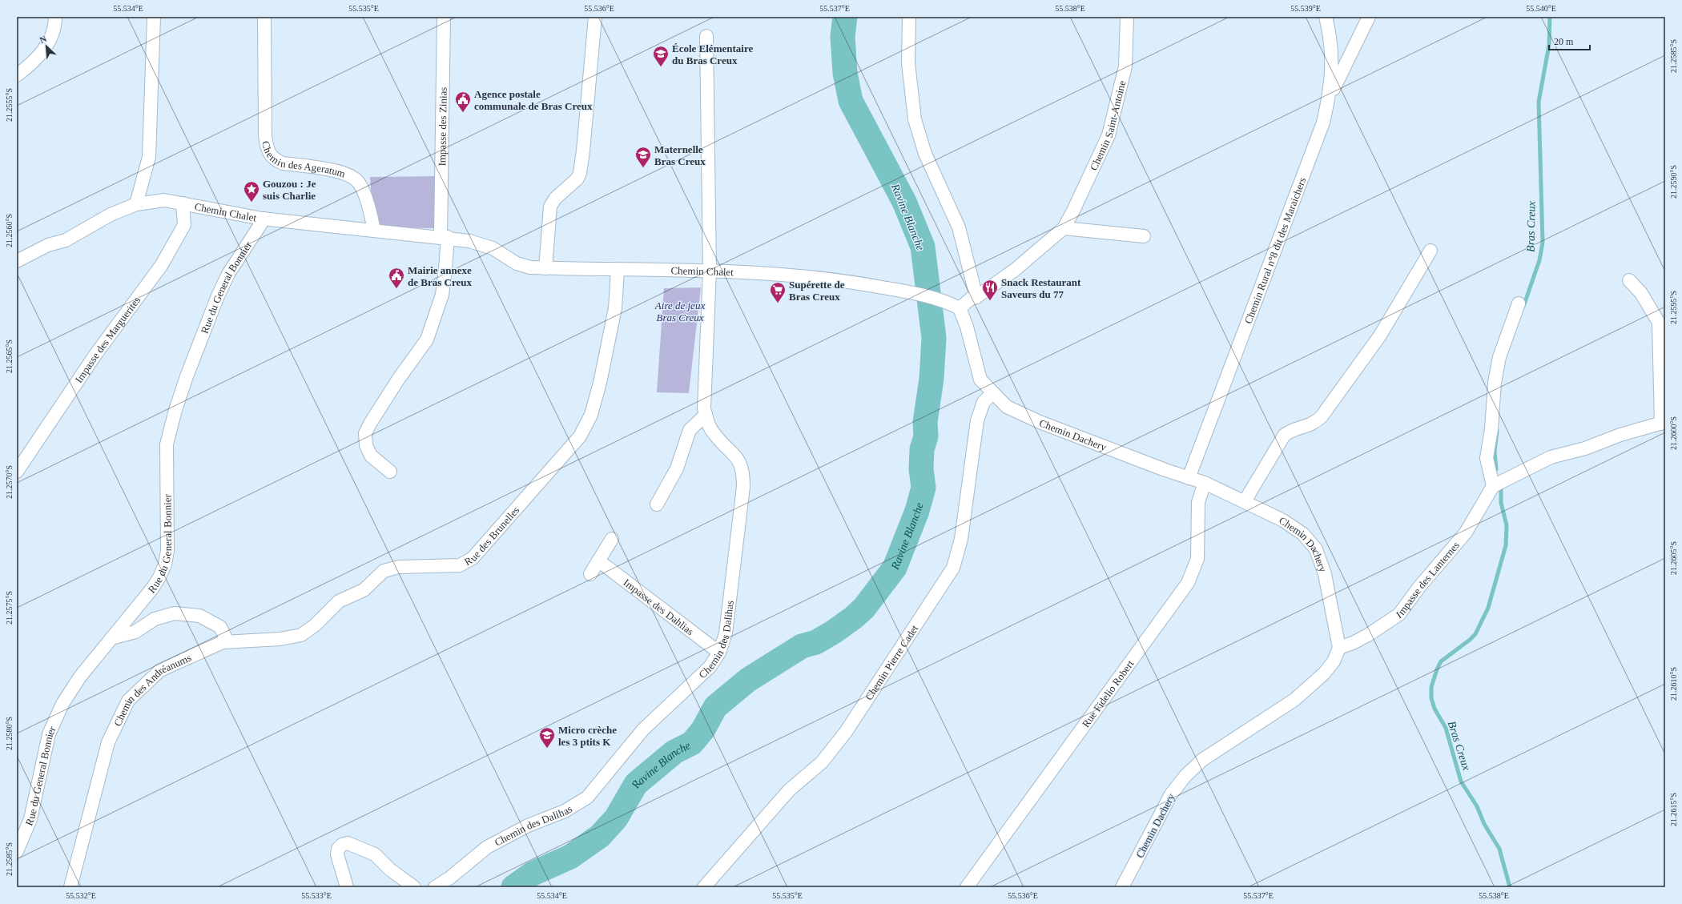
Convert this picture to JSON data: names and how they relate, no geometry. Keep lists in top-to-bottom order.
{
  "streets": {
    "street": [
      "Chemin Saint-Antoine",
      "Impasse des Zinias",
      "Chemin des Ageratum",
      "Chemin Chalet",
      "Chemin Rural n°8 dit des Maraichers",
      "Rue du General Bonnier",
      "Impasse des Marguerites",
      "Chemin Dachery",
      "Rue des Brunelles",
      "Impasse des Lanternes",
      "Impasse des Dahlias",
      "Chemin des Dalihas",
      "Chemin Pierre Cadet",
      "Chemin des Andréanums",
      "Rue Fidelio Robert"
    ]
  },
  "crossings": [
    ["Chemin Saint-Antoine", "Chemin Chalet"],
    ["Chemin Saint-Antoine", "Chemin Dachery"],
    ["Impasse des Zinias", "Chemin Chalet"],
    ["Chemin des Ageratum", "Chemin Chalet"],
    ["Chemin Chalet", "Rue du General Bonnier"],
    ["Chemin Chalet", "Impasse des Marguerites"],
    ["Chemin Chalet", "Chemin Dachery"],
    ["Chemin Chalet", "Rue des Brunelles"],
    ["Chemin Chalet", "Chemin des Dalihas"],
    ["Chemin Rural n°8 dit des Maraichers", "Chemin Dachery"],
    ["Chemin Dachery", "Impasse des Lanternes"],
    ["Chemin Dachery", "Chemin Pierre Cadet"],
    ["Chemin Dachery", "Rue Fidelio Robert"],
    ["Rue des Brunelles", "Chemin des Andréanums"],
    ["Impasse des Dahlias", "Chemin des Dalihas"]
  ],
  "water": ["Ravine Blanche", "Bras Creux"],
  "parks": ["Aire de jeux Bras Creux"],
  "places": {
    "school or university": ["École Elémentaire du Bras Creux", "Maternelle Bras Creux", "Micro crèche les 3 ptits K"],
    "public building": ["Agence postale communale de Bras Creux", "Mairie annexe de Bras Creux"],
    "place": ["Gouzou : Je suis Charlie"],
    "restaurant": ["Snack Restaurant Saveurs du 77"],
    "supermarket": ["Supérette de Bras Creux"]
  },
  "scale_bar": "20 m",
  "north": "top left",
  "coordinates": [
    "55.534°E",
    "55.535°E",
    "55.536°E",
    "55.537°E",
    "55.538°E",
    "55.539°E",
    "55.540°E",
    "21.2585°S",
    "21.2555°S",
    "21.2590°S",
    "21.2560°S",
    "21.2595°S",
    "21.2565°S",
    "21.2600°S",
    "21.2570°S",
    "21.2605°S",
    "21.2575°S",
    "21.2610°S",
    "21.2580°S",
    "21.2615°S",
    "55.532°E",
    "55.533°E"
  ]
}
